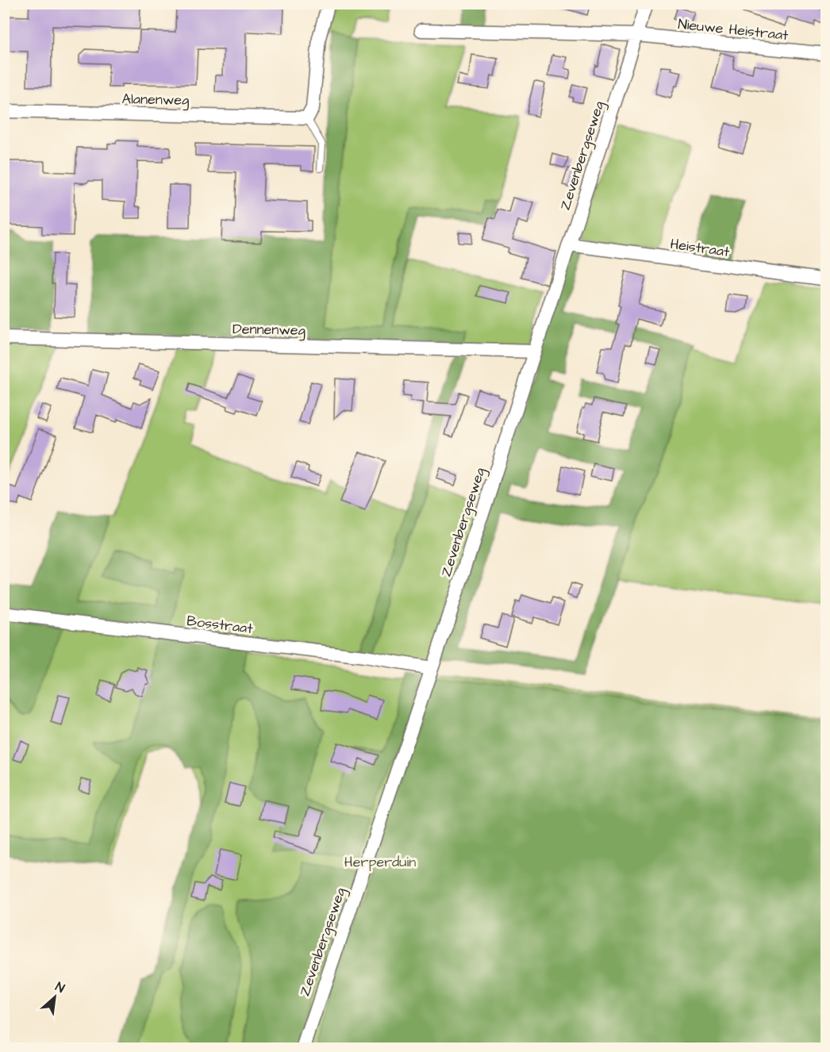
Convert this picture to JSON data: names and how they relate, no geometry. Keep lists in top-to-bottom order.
{
  "streets": {
    "street": [
      "Nieuwe Heistraat",
      "Alanenweg",
      "Zevenbergseweg",
      "Heistraat",
      "Dennenweg",
      "Bosstraat"
    ]
  },
  "crossings": [
    ["Nieuwe Heistraat", "Zevenbergseweg"],
    ["Zevenbergseweg", "Heistraat"],
    ["Zevenbergseweg", "Dennenweg"],
    ["Zevenbergseweg", "Bosstraat"]
  ],
  "parks": ["Herperduin"],
  "north": "top right"
}
